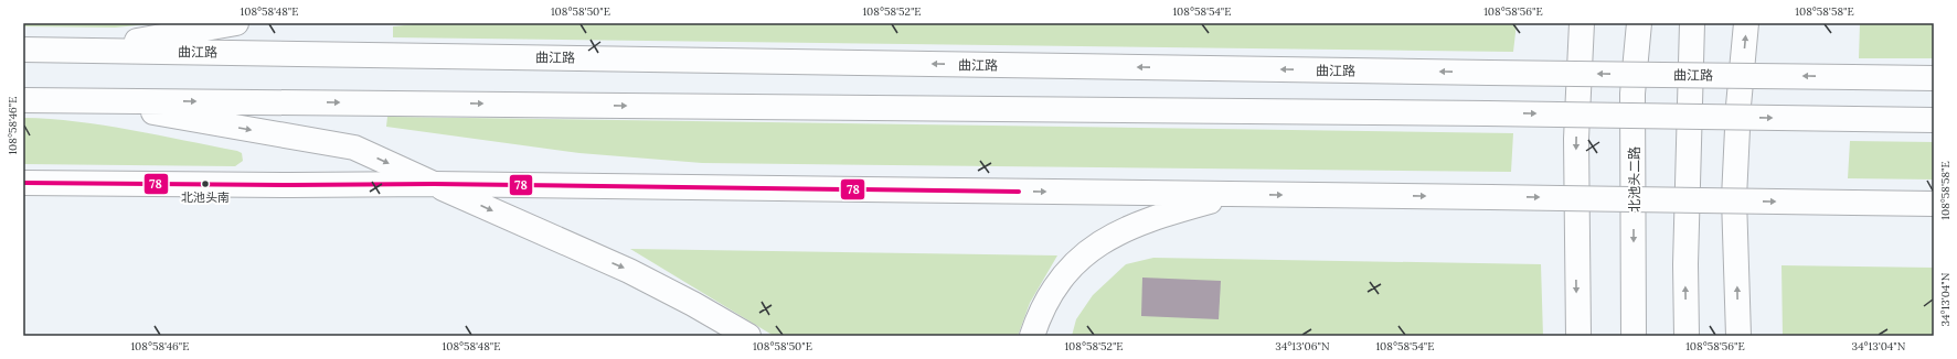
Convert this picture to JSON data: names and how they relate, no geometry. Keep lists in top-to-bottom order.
{
  "streets": {
    "main road": ["曲江路", "北池头二路"]
  },
  "places": ["北池头南"],
  "lines": ["transit line 78"],
  "coordinates": [
    "108°58'48\"E",
    "108°58'50\"E",
    "108°58'52\"E",
    "108°58'54\"E",
    "108°58'56\"E",
    "108°58'58\"E",
    "108°58'46\"E",
    "34°13'04\"N",
    "34°13'06\"N"
  ]
}
